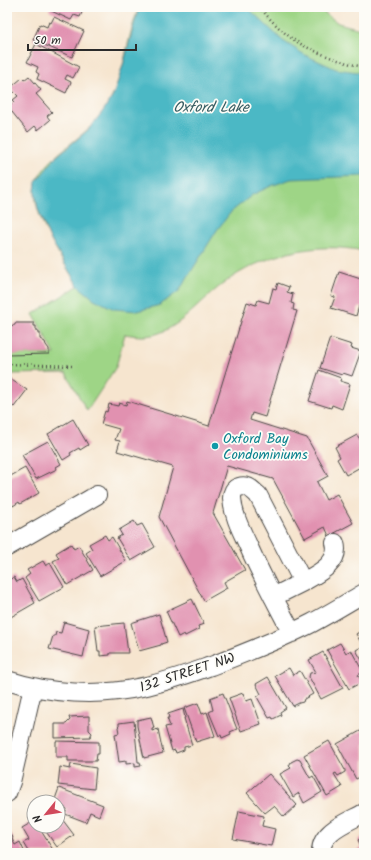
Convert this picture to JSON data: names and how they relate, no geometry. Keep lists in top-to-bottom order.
{
  "streets": {
    "street": ["132 STREET NW"]
  },
  "water": ["Oxford Lake"],
  "places": ["Oxford Bay Condominiums"],
  "scale_bar": "50 m",
  "north": "bottom left"
}
